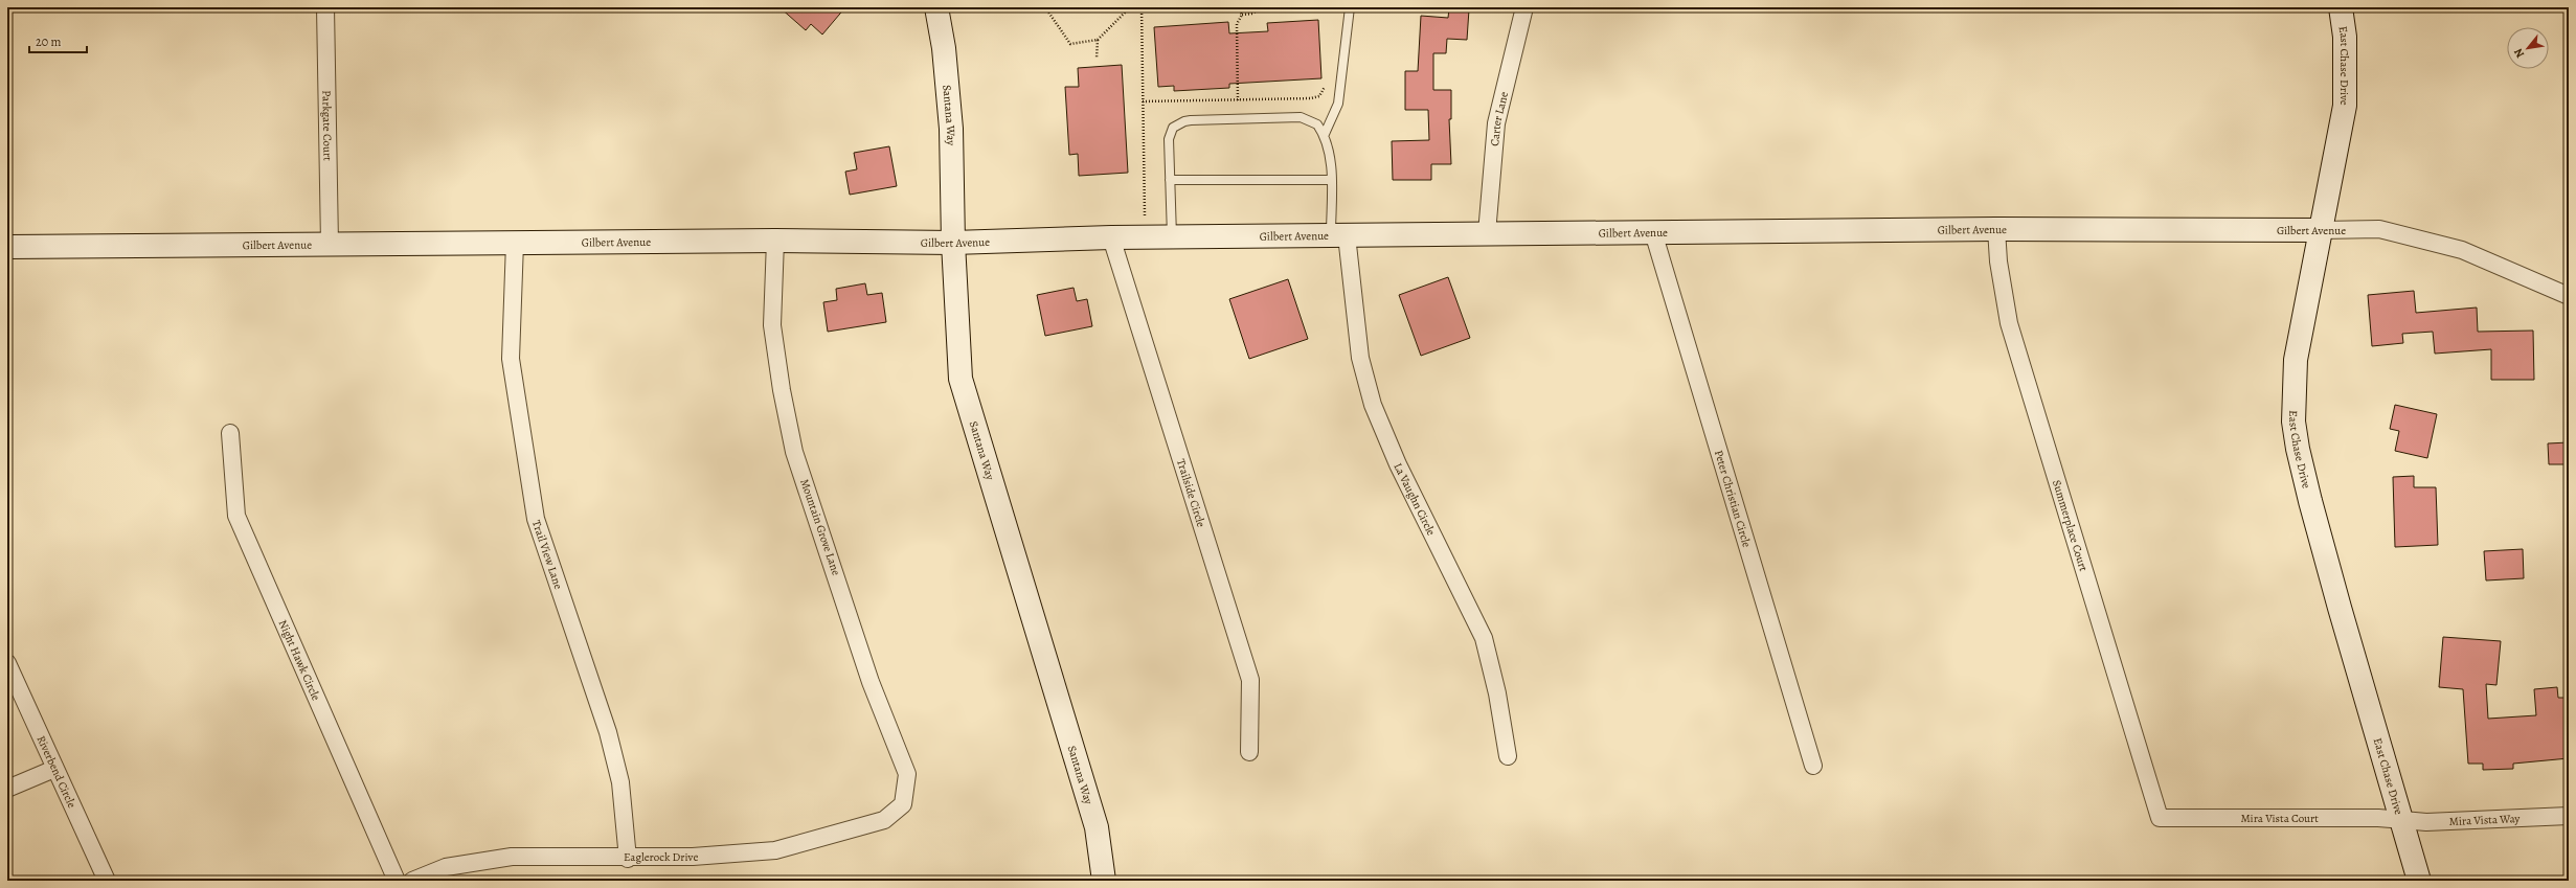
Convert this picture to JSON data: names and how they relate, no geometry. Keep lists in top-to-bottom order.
{
  "streets": {
    "street": [
      "East Chase Drive",
      "Santana Way",
      "Carter Lane",
      "Parkgate Court",
      "Gilbert Avenue",
      "Trailside Circle",
      "La Vaughn Circle",
      "Peter Christian Circle",
      "Summerplace Court",
      "Mountain Grove Lane",
      "Trail View Lane",
      "Night Hawk Circle",
      "Riverbend Circle",
      "Mira Vista Court",
      "Mira Vista Way",
      "Eaglerock Drive"
    ]
  },
  "crossings": [
    ["East Chase Drive", "Gilbert Avenue"],
    ["East Chase Drive", "Mira Vista Court"],
    ["East Chase Drive", "Mira Vista Way"],
    ["Santana Way", "Gilbert Avenue"],
    ["Carter Lane", "Gilbert Avenue"],
    ["Parkgate Court", "Gilbert Avenue"],
    ["Gilbert Avenue", "Trailside Circle"],
    ["Gilbert Avenue", "La Vaughn Circle"],
    ["Gilbert Avenue", "Peter Christian Circle"],
    ["Gilbert Avenue", "Summerplace Court"],
    ["Gilbert Avenue", "Mountain Grove Lane"],
    ["Gilbert Avenue", "Trail View Lane"],
    ["Summerplace Court", "Mira Vista Court"],
    ["Mountain Grove Lane", "Eaglerock Drive"],
    ["Trail View Lane", "Eaglerock Drive"],
    ["Mira Vista Court", "Mira Vista Way"]
  ],
  "scale_bar": "20 m",
  "north": "bottom left"
}
